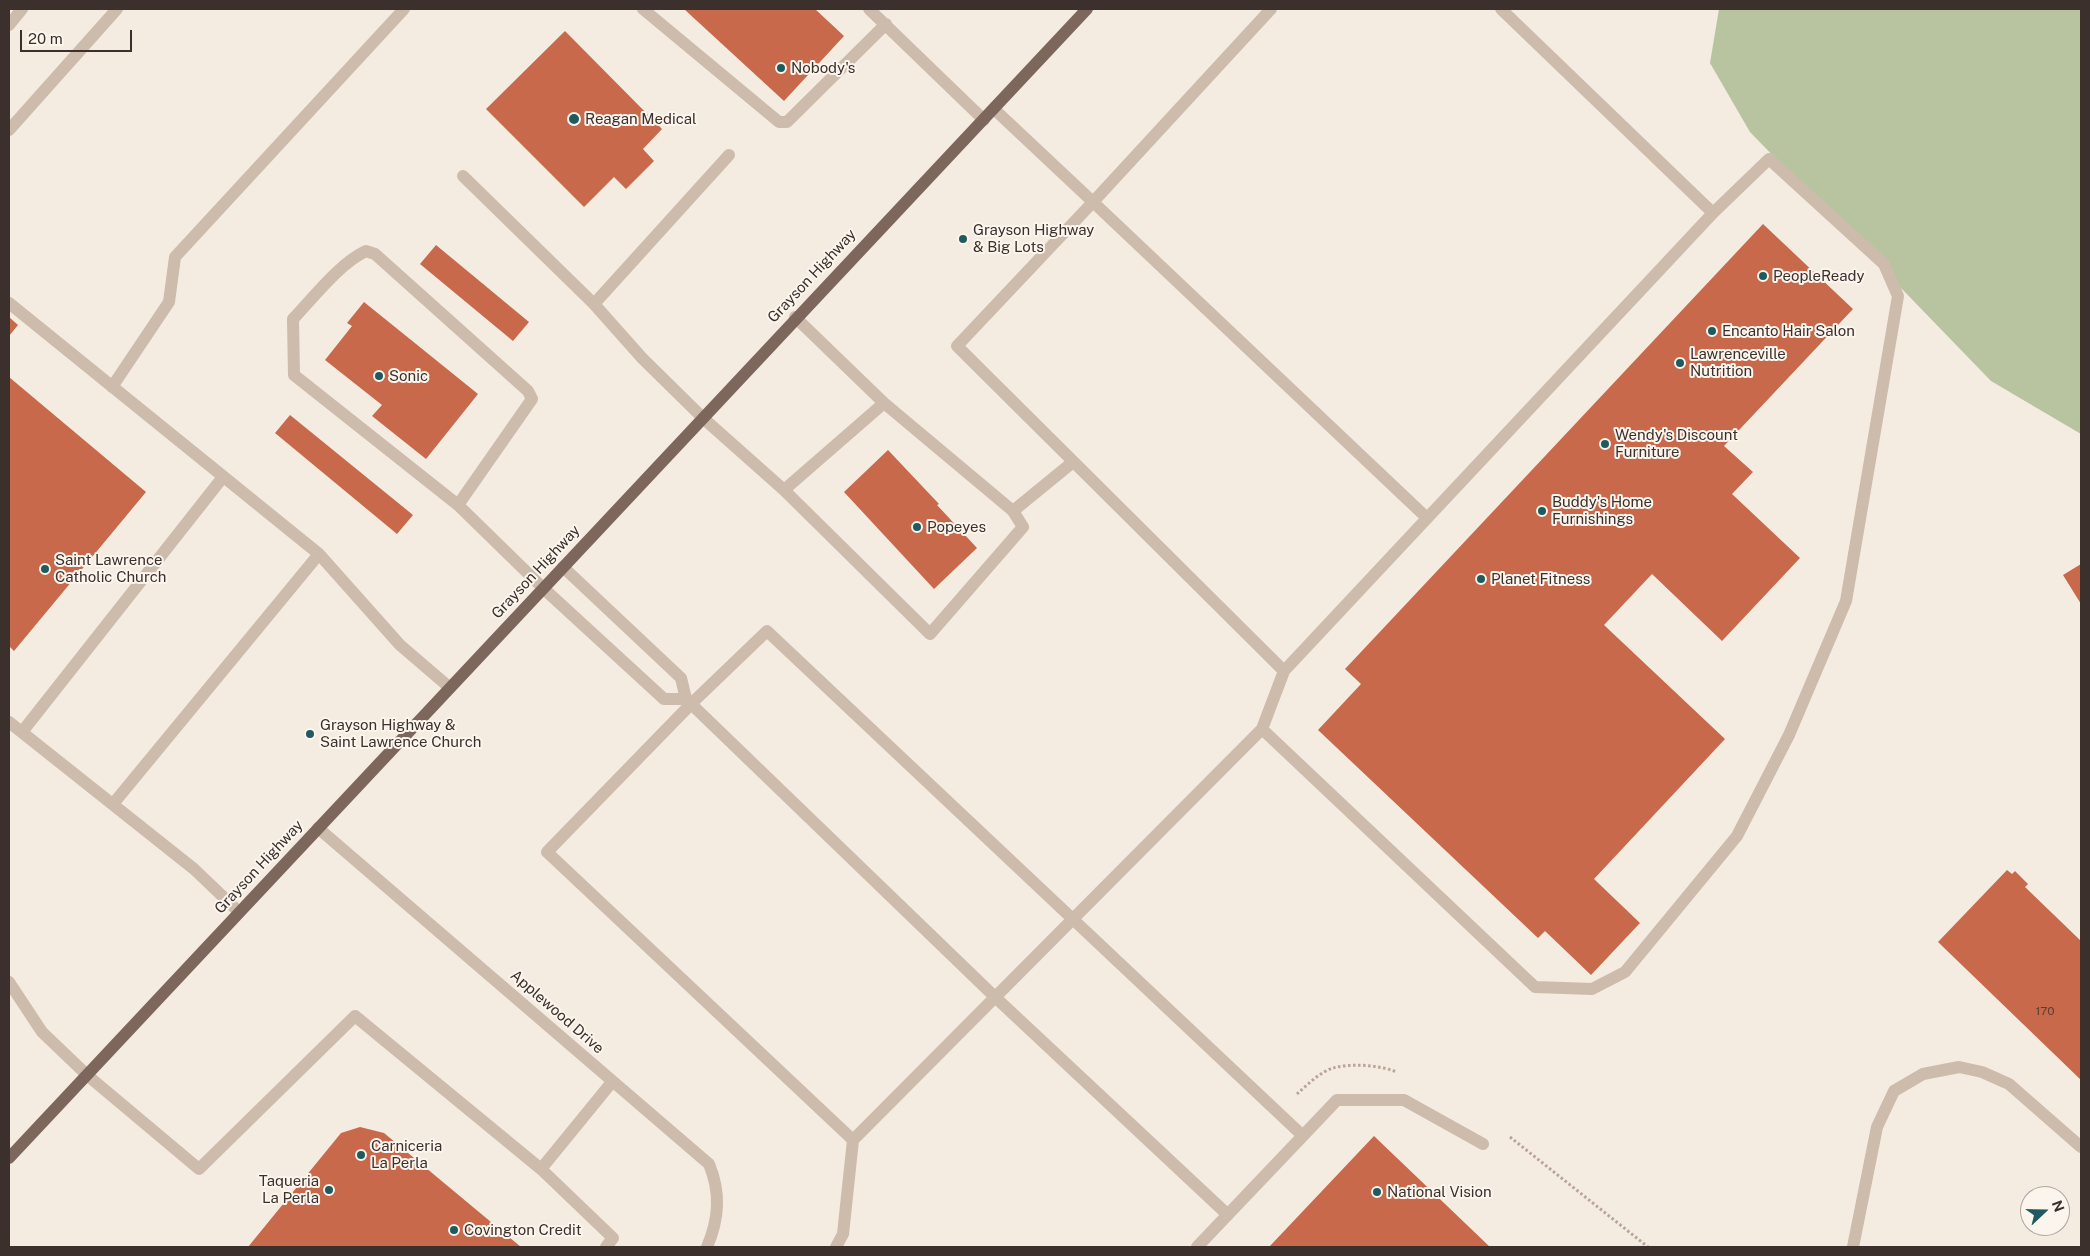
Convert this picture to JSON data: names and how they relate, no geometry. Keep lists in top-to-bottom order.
{
  "streets": {
    "main road": ["Grayson Highway"],
    "street": ["Applewood Drive"]
  },
  "crossings": [
    ["Grayson Highway", "Applewood Drive"]
  ],
  "places": [
    "Nobody's",
    "Reagan Medical",
    "Grayson Highway & Big Lots",
    "PeopleReady",
    "Encanto Hair Salon",
    "Lawrenceville Nutrition",
    "Sonic",
    "Wendy's Discount Furniture",
    "Buddy's Home Furnishings",
    "Popeyes",
    "Saint Lawrence Catholic Church",
    "Planet Fitness",
    "Grayson Highway & Saint Lawrence Church",
    "Carniceria La Perla",
    "Taqueria La Perla",
    "National Vision",
    "Covington Credit"
  ],
  "house_numbers": ["170"],
  "scale_bar": "20 m",
  "north": "right"
}
